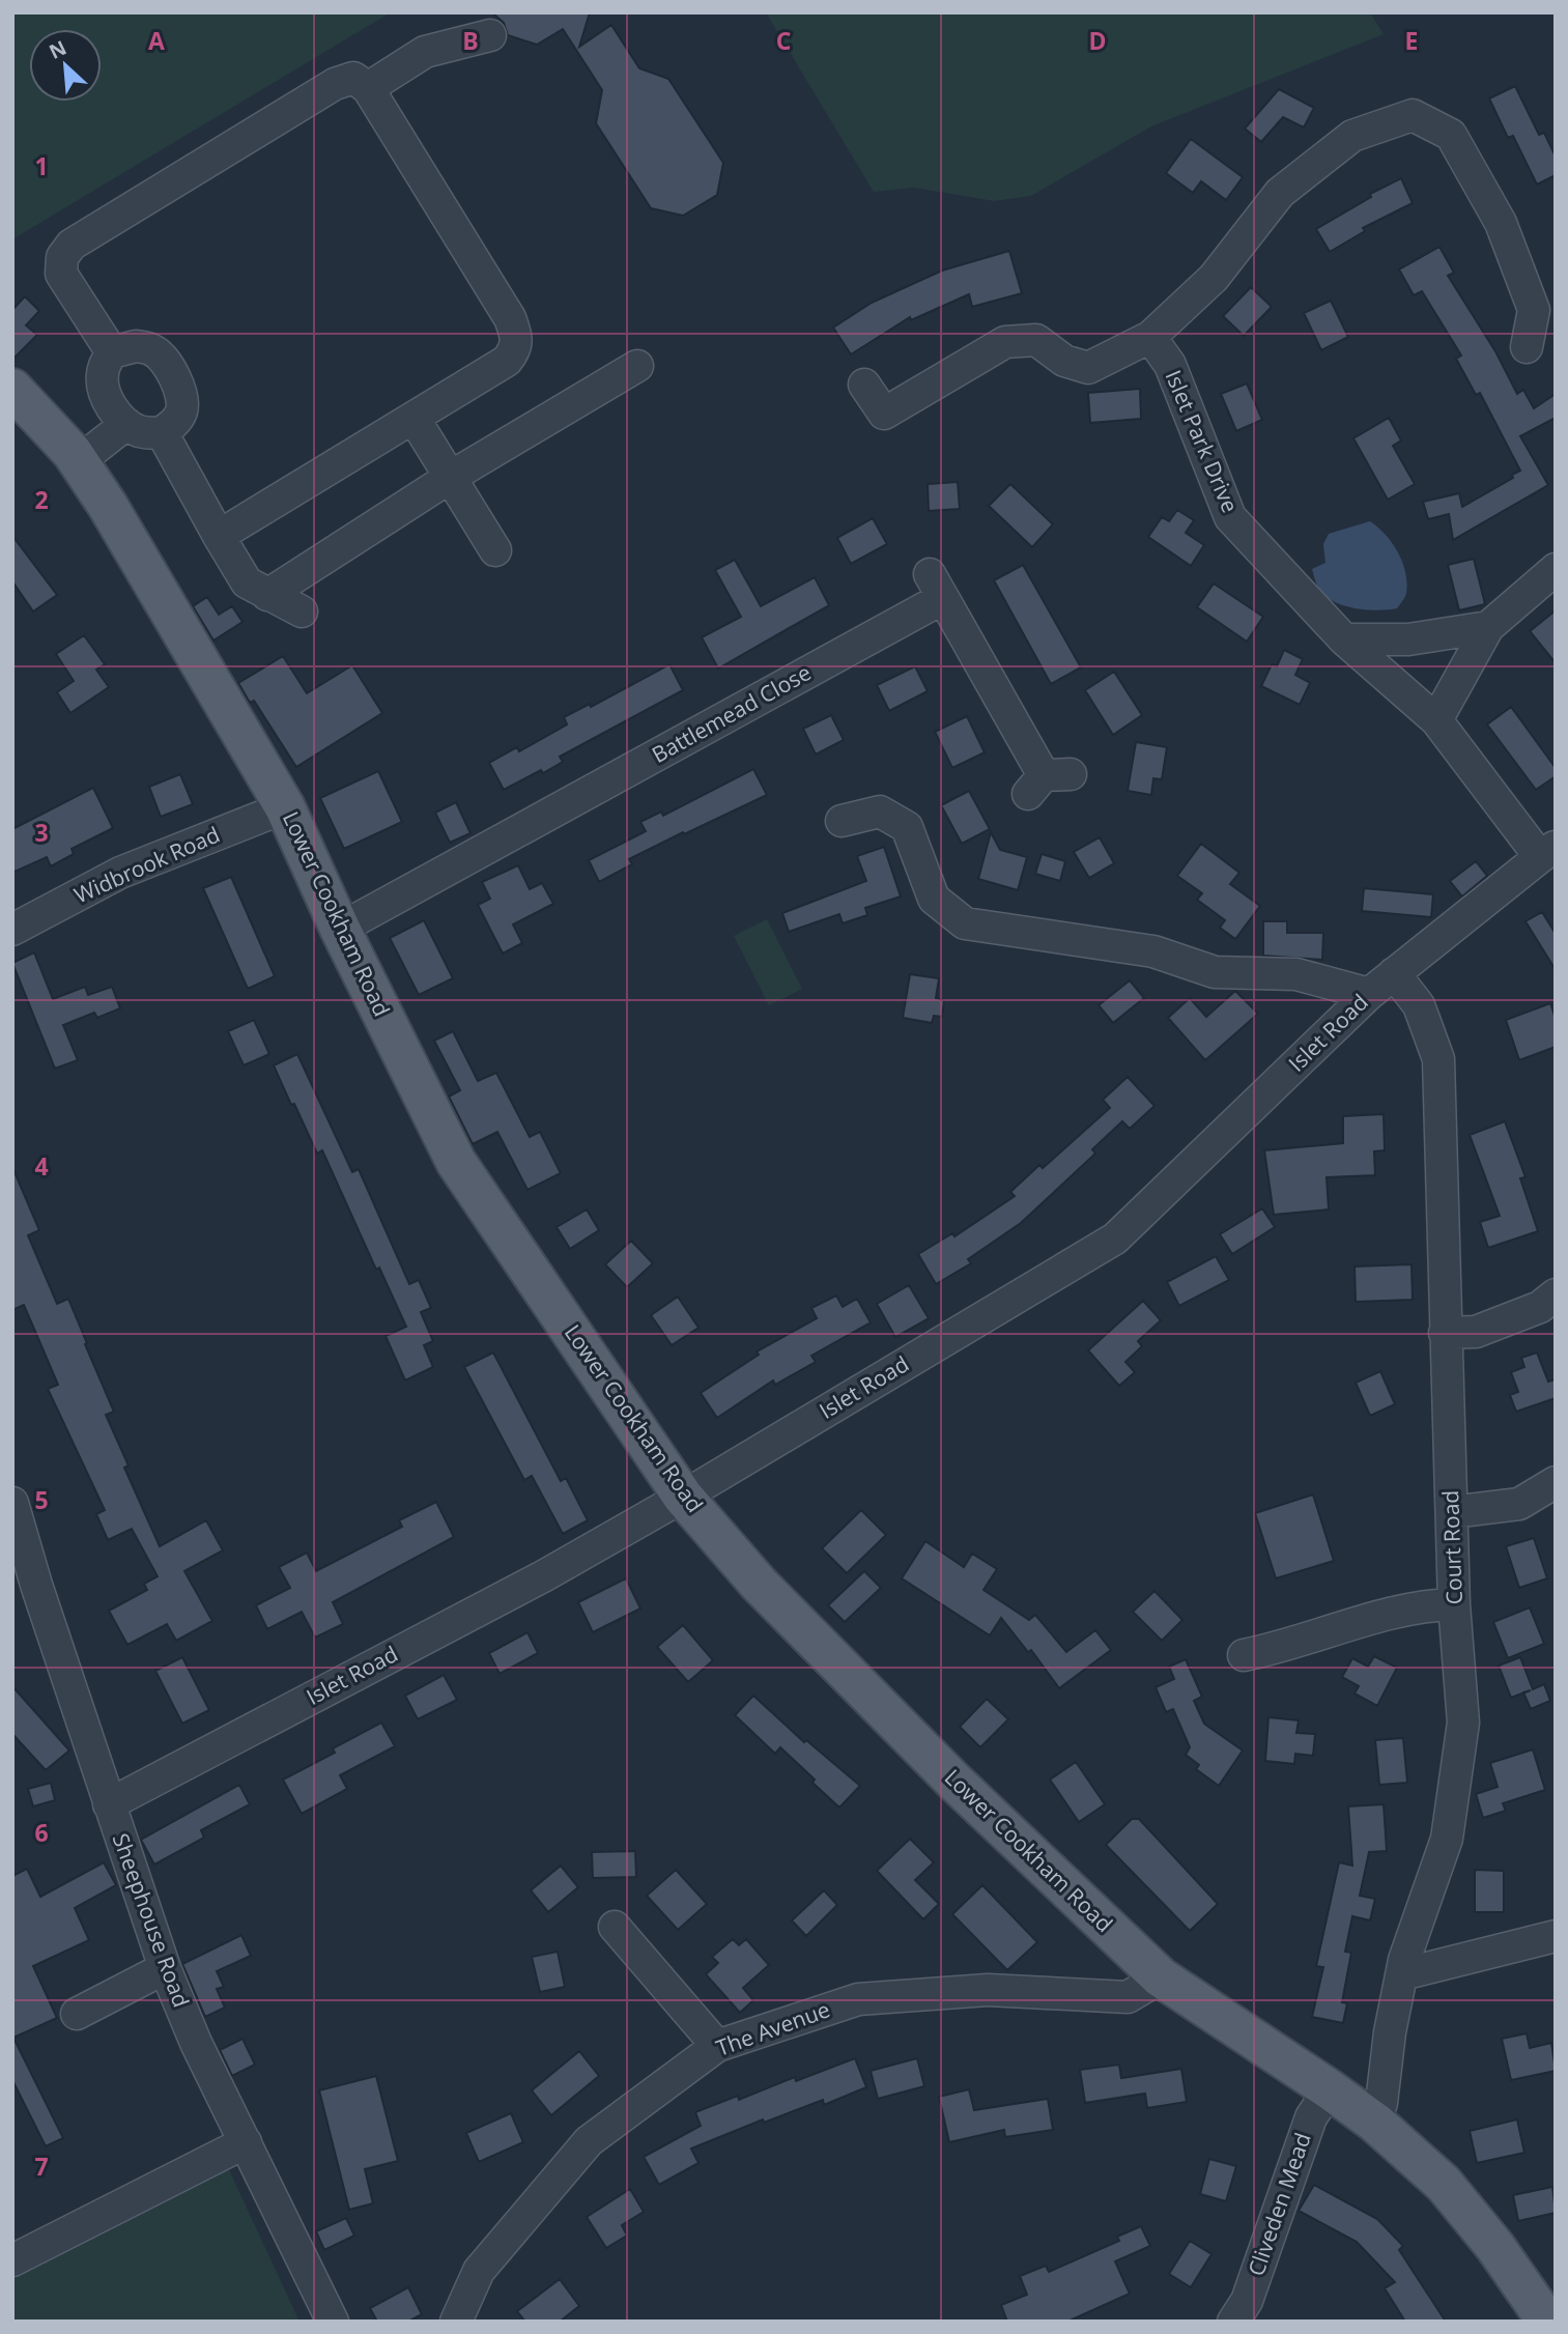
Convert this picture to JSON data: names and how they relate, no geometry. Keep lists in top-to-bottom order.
{
  "streets": {
    "main road": ["Lower Cookham Road"],
    "street": [
      "Islet Park Drive",
      "Battlemead Close",
      "Widbrook Road",
      "Islet Road",
      "Court Road",
      "Sheephouse Road",
      "The Avenue",
      "Cliveden Mead"
    ]
  },
  "crossings": [
    ["Islet Park Drive", "Islet Road"],
    ["Battlemead Close", "Lower Cookham Road"],
    ["Widbrook Road", "Lower Cookham Road"],
    ["Lower Cookham Road", "Islet Road"],
    ["Lower Cookham Road", "Court Road"],
    ["Lower Cookham Road", "The Avenue"],
    ["Lower Cookham Road", "Cliveden Mead"],
    ["Islet Road", "Court Road"],
    ["Islet Road", "Sheephouse Road"]
  ],
  "north": "top left",
  "grid": {
    "columns": [
      "A",
      "B",
      "C",
      "D",
      "E"
    ],
    "rows": [
      "1",
      "2",
      "3",
      "4",
      "5",
      "6",
      "7"
    ]
  }
}
